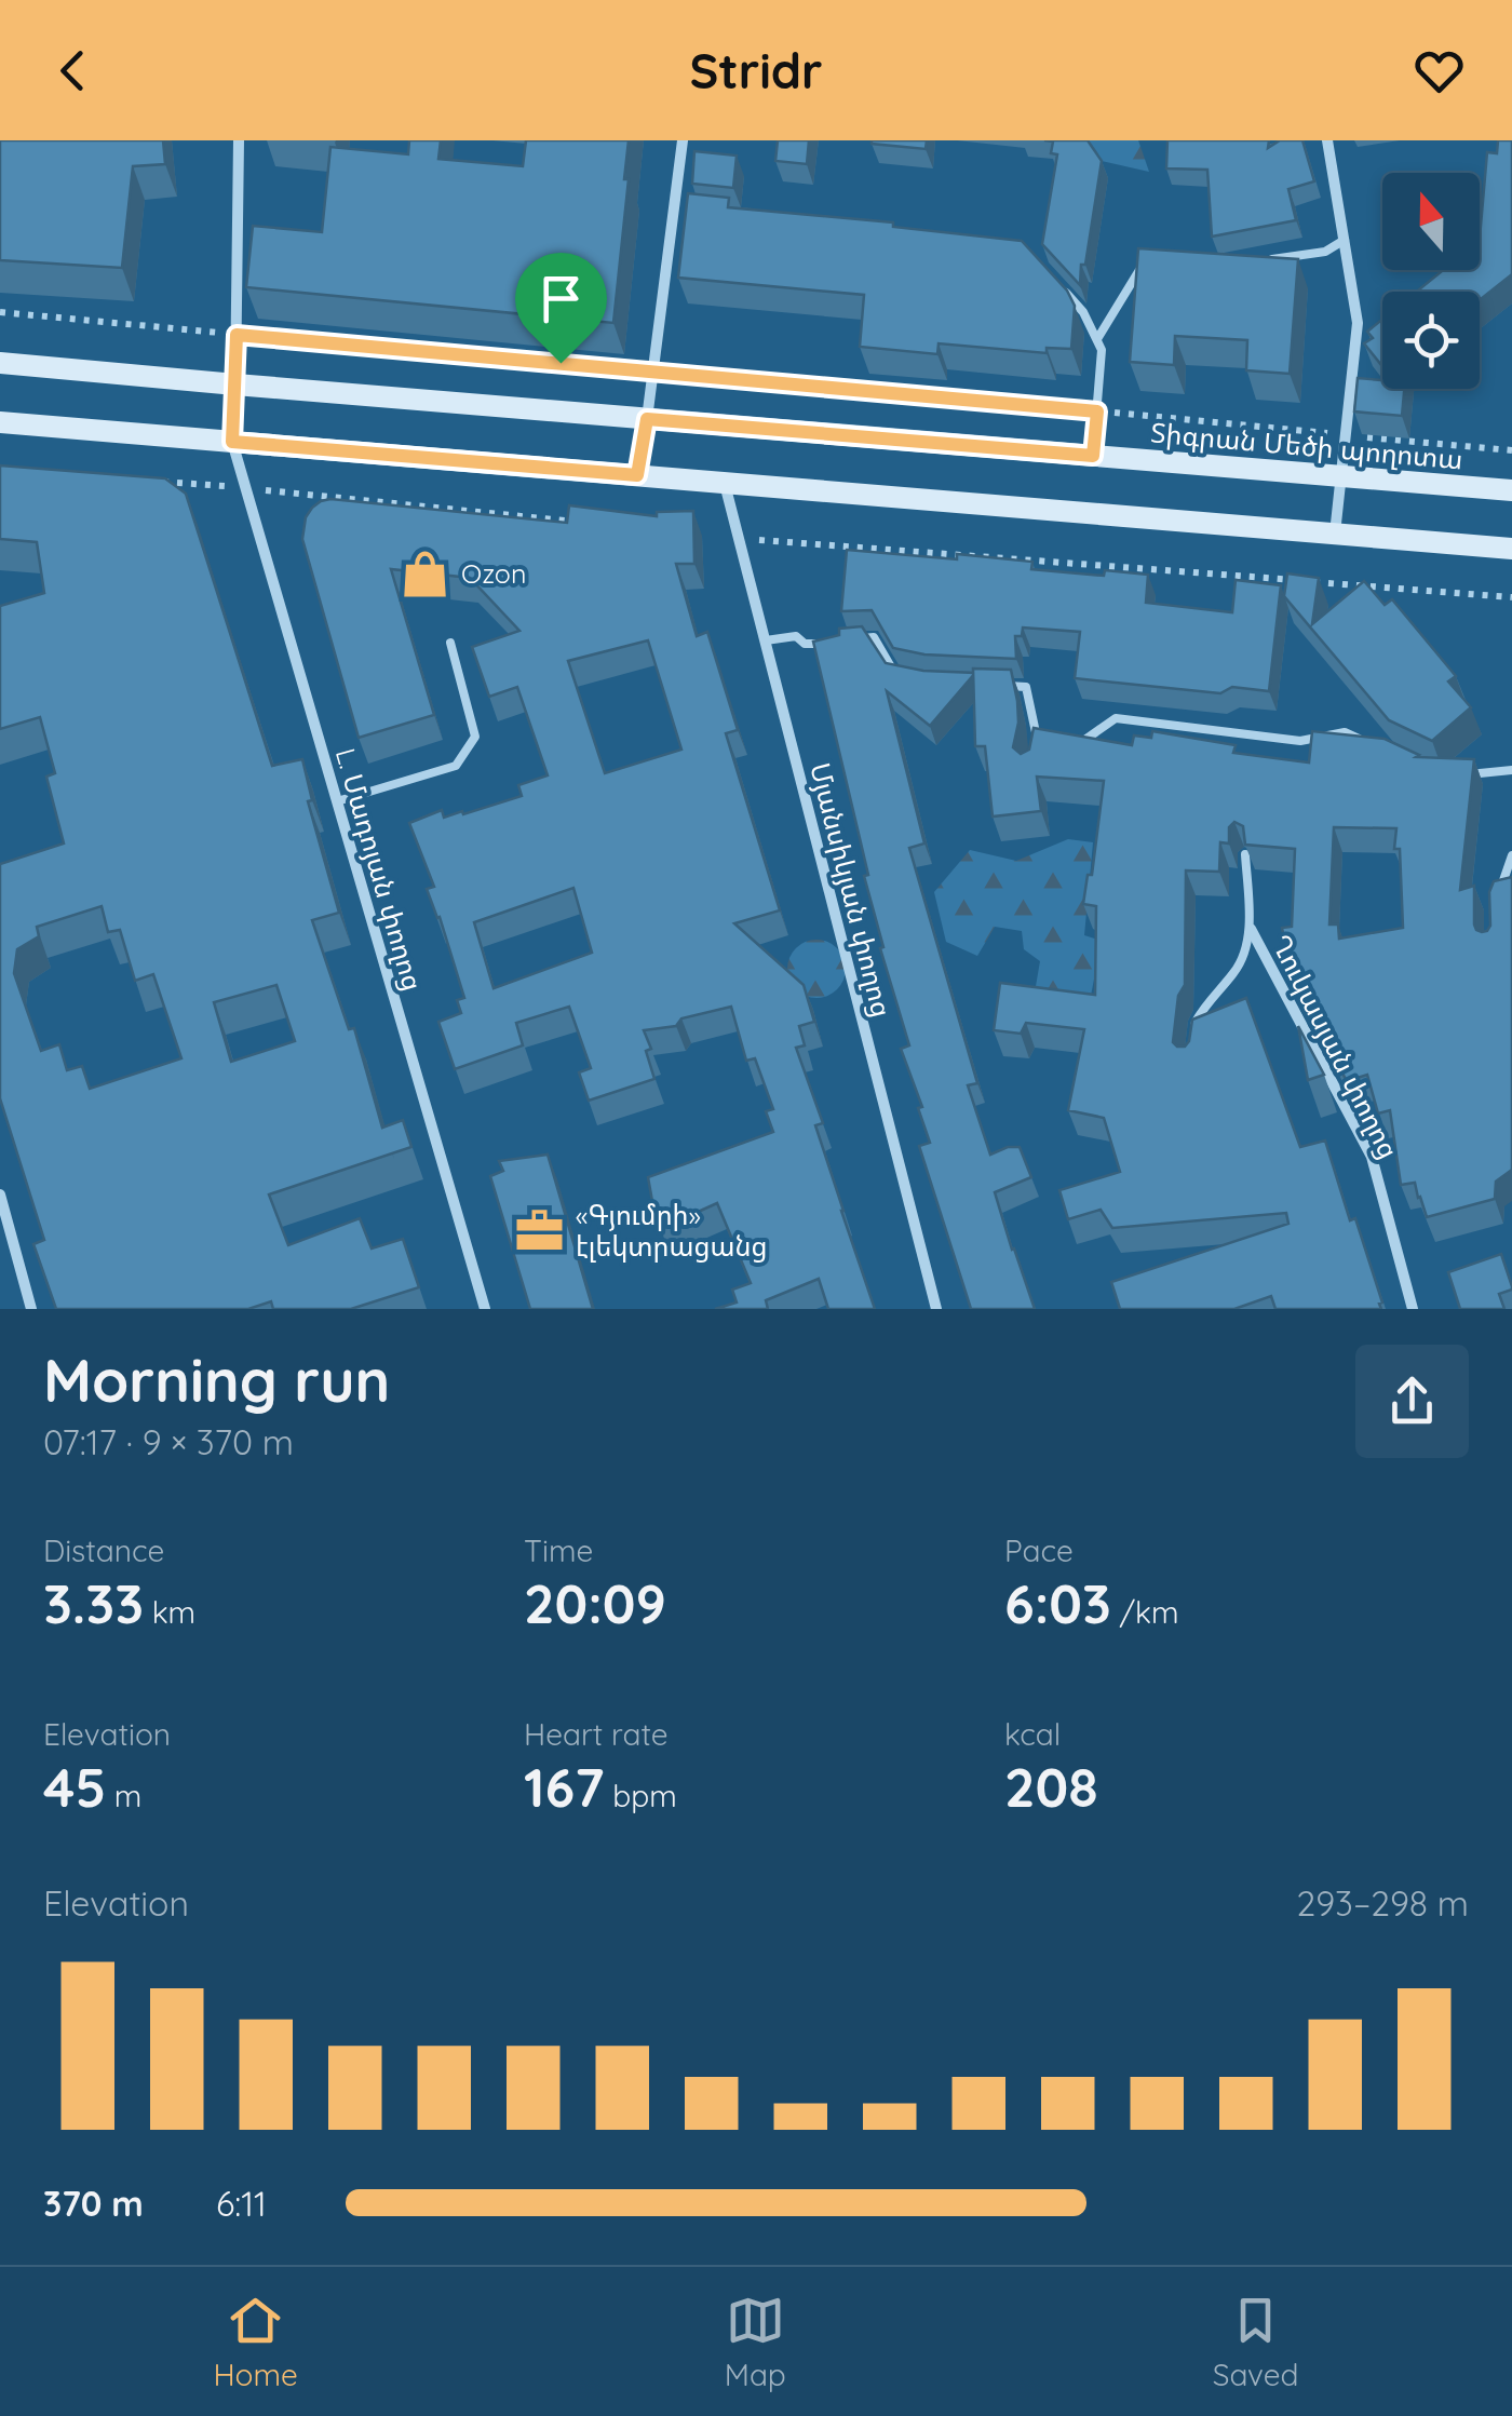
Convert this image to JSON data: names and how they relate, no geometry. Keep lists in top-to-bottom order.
{
  "streets": {
    "main road": ["Տիգրան Մեծի պողոտա"],
    "street": ["L. Մադոյան փողոց", "Մյանսիկյան փողոց", "Ղուկասյան փողոց"]
  },
  "crossings": [
    ["Տիգրան Մեծի պողոտա", "L. Մադոյան փողոց"]
  ],
  "places": {
    "shop": ["Ozon"],
    "office": ["«Գյումրի» էլեկտրացանց"]
  },
  "north": "top",
  "page": {
    "header": "Stridr",
    "heading": ["Morning run", "07:17 · 9 × 370 m"],
    "stats": [
      ["Distance", "3.33 km"],
      ["Time", "20:09"],
      ["Pace", "6:03 /km"],
      ["Elevation", "45 m"],
      ["Heart rate", "167 bpm"],
      ["kcal", "208"]
    ],
    "chart": ["Elevation", "293–298 m"],
    "list": [
      {
        "name": "370 m",
        "note": "6:11"
      }
    ],
    "tabs": ["Home", "Map", "Saved"]
  }
}
